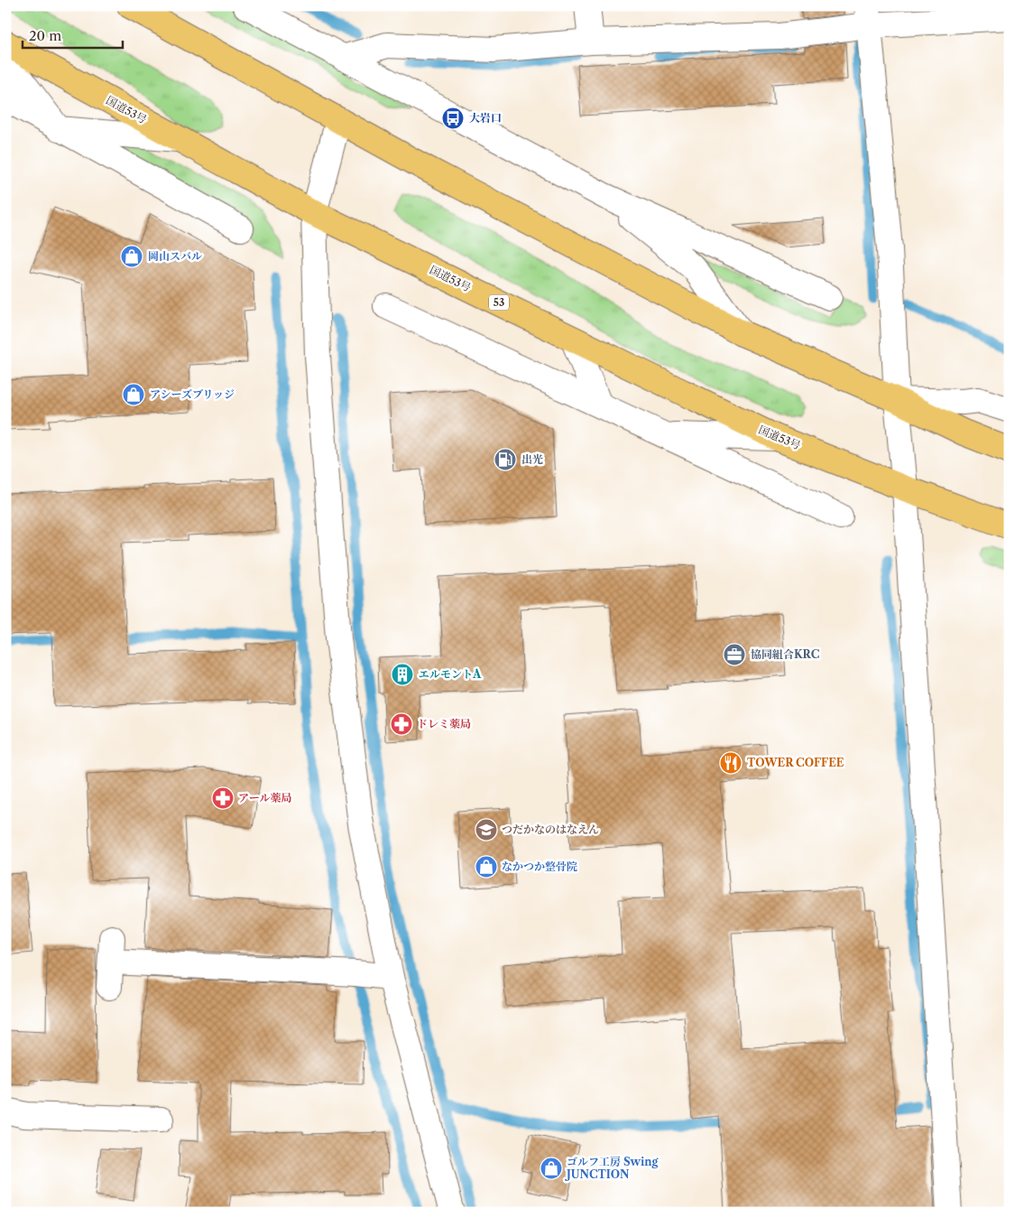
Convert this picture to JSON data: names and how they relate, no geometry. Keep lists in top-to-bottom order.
{
  "streets": {
    "highway": ["国道53号", "53"]
  },
  "places": {
    "bus stop": ["大岩口"],
    "shop": [
      "岡山スバル",
      "アシーズブリッジ",
      "なかつか整骨院",
      "ゴルフ工房 Swing JUNCTION"
    ],
    "fuel station": ["出光"],
    "office": ["協同組合KRC"],
    "building": ["エルモントA"],
    "pharmacy": ["ドレミ薬局", "アール薬局"],
    "restaurant": ["TOWER COFFEE"],
    "school or university": ["つだかなのはなえん"]
  },
  "scale_bar": "20 m"
}
